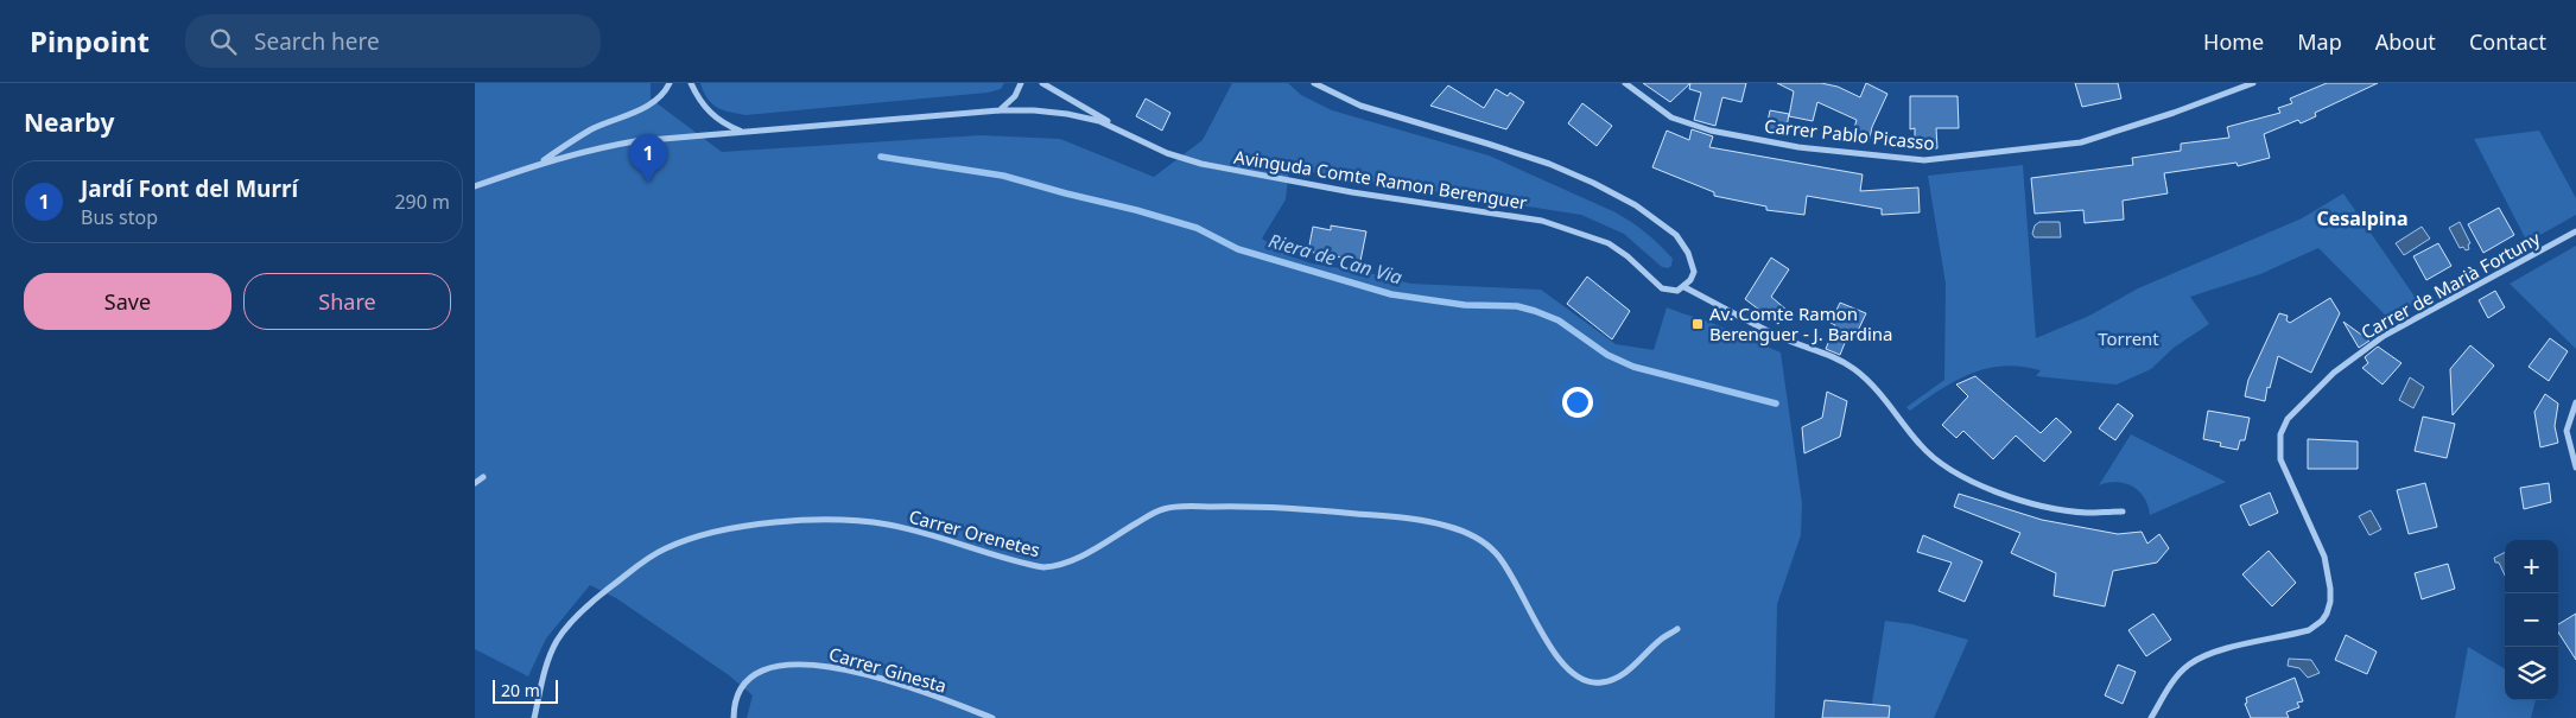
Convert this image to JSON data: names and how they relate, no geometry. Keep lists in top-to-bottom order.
{
  "streets": {
    "street": [
      "Carrer Pablo Picasso",
      "Avinguda Comte Ramon Berenguer",
      "Carrer de Marià Fortuny",
      "Carrer Orenetes",
      "Carrer Ginesta"
    ]
  },
  "districts": ["Cesalpina"],
  "water": ["Riera de Can Via"],
  "parks": ["Torrent"],
  "places": {
    "transit": ["Av. Comte Ramon Berenguer - J. Bardina"]
  },
  "scale_bar": "20 m",
  "page": {
    "header": "Pinpoint",
    "search": "Search here",
    "nav": [
      "Home",
      "Map",
      "About",
      "Contact"
    ],
    "heading": "Nearby",
    "pins": "1",
    "list": [
      {
        "mark": "1",
        "name": "Jardí Font del Murrí",
        "note": "Bus stop",
        "value": "290 m"
      }
    ],
    "buttons": ["Save", "Share"],
    "map_buttons": ["+", "−"],
    "scale": "20 m"
  }
}
